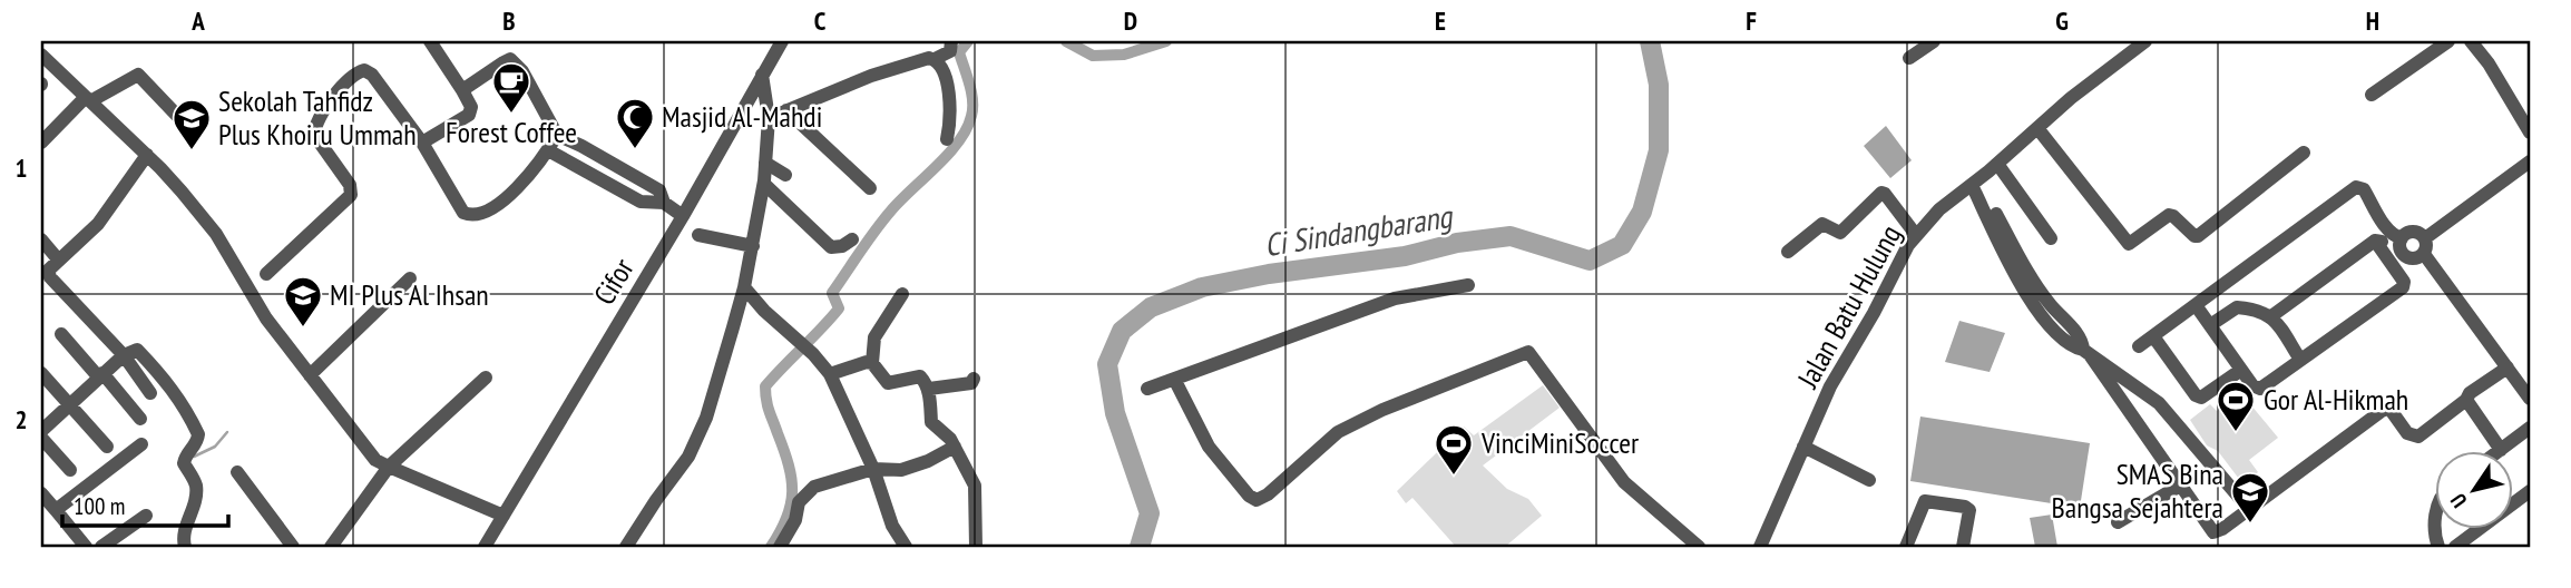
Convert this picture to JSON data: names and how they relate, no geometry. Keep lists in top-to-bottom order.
{
  "streets": {
    "street": ["Cifor", "Jalan Batu Hulung"]
  },
  "water": ["Ci Sindangbarang"],
  "places": {
    "cafe": ["Forest Coffee"],
    "mosque": ["Masjid Al-Mahdi"],
    "school or university": ["Sekolah Tahfidz Plus Khoiru Ummah", "MI Plus Al Ihsan", "SMAS Bina Bangsa Sejahtera"],
    "sports": ["Gor Al-Hikmah", "VinciMiniSoccer"]
  },
  "scale_bar": "100 m",
  "north": "bottom left",
  "grid": {
    "columns": [
      "A",
      "B",
      "C",
      "D",
      "E",
      "F",
      "G",
      "H"
    ],
    "rows": ["1", "2"]
  }
}
